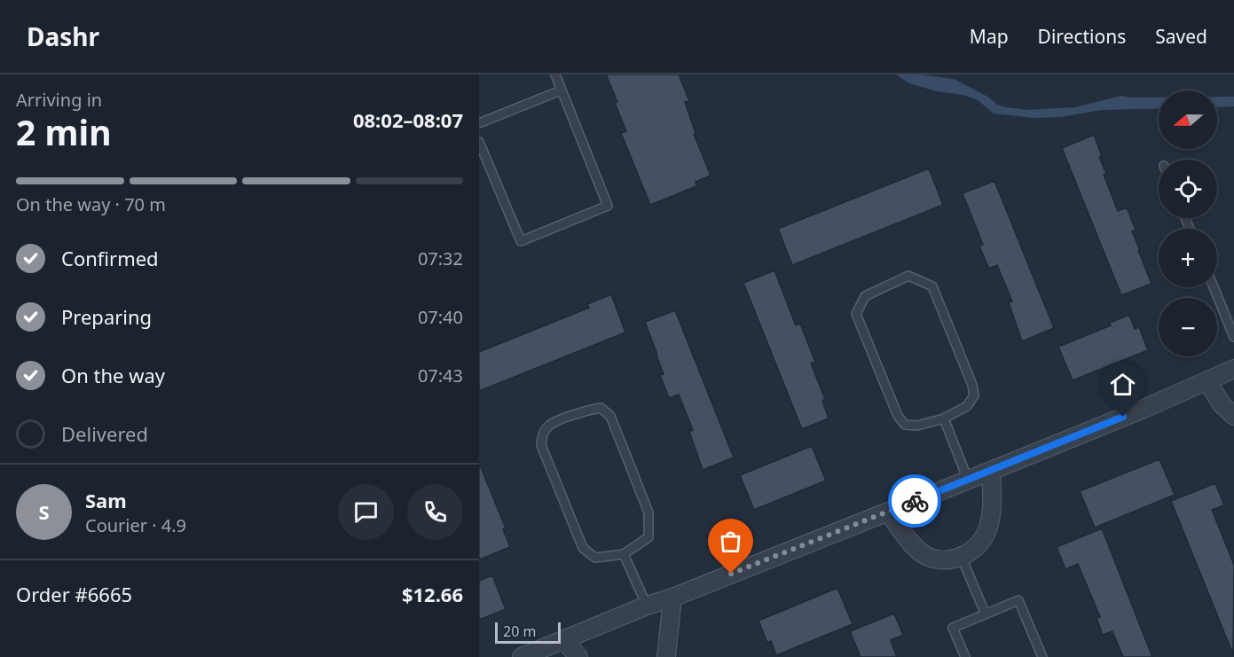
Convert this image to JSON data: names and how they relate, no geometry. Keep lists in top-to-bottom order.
{
  "scale_bar": "20 m",
  "north": "left",
  "page": {
    "header": "Dashr",
    "nav": ["Map", "Directions", "Saved"],
    "heading": ["2 min", "Arriving in", "08:02–08:07"],
    "panel": [
      "Sam",
      "Courier · 4.9",
      "Order #6665",
      "$12.66"
    ],
    "map_buttons": ["+", "−"],
    "bar": "On the way · 70 m",
    "list": [
      ["Confirmed", "07:32"],
      ["Preparing", "07:40"],
      ["On the way", "07:43"],
      "Delivered"
    ],
    "round": "S",
    "scale": "20 m"
  }
}
